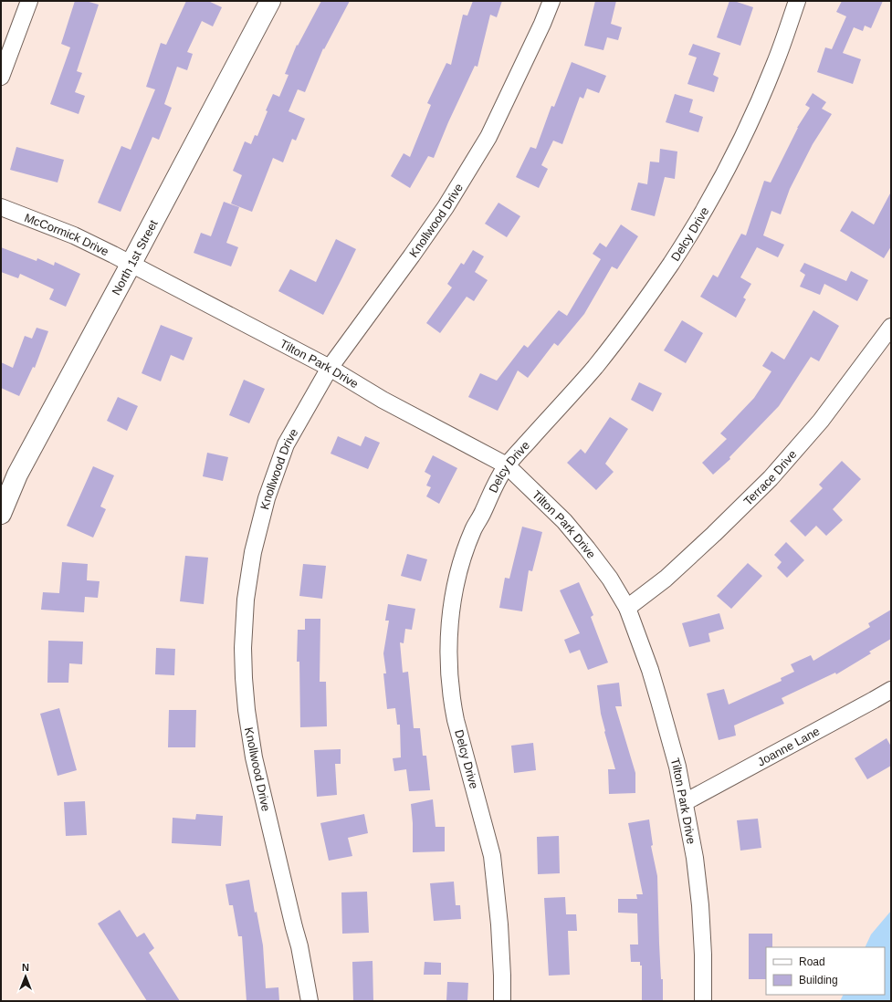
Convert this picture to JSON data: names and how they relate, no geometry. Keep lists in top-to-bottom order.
{
  "streets": {
    "street": [
      "Knollwood Drive",
      "Delcy Drive",
      "McCormick Drive",
      "North 1st Street",
      "Tilton Park Drive",
      "Terrace Drive",
      "Joanne Lane"
    ]
  },
  "crossings": [
    ["Knollwood Drive", "Tilton Park Drive"],
    ["Delcy Drive", "Tilton Park Drive"],
    ["McCormick Drive", "North 1st Street"],
    ["McCormick Drive", "Tilton Park Drive"],
    ["North 1st Street", "Tilton Park Drive"],
    ["Tilton Park Drive", "Terrace Drive"],
    ["Tilton Park Drive", "Joanne Lane"]
  ],
  "legend": ["Road", "Building"],
  "north": "top"
}
